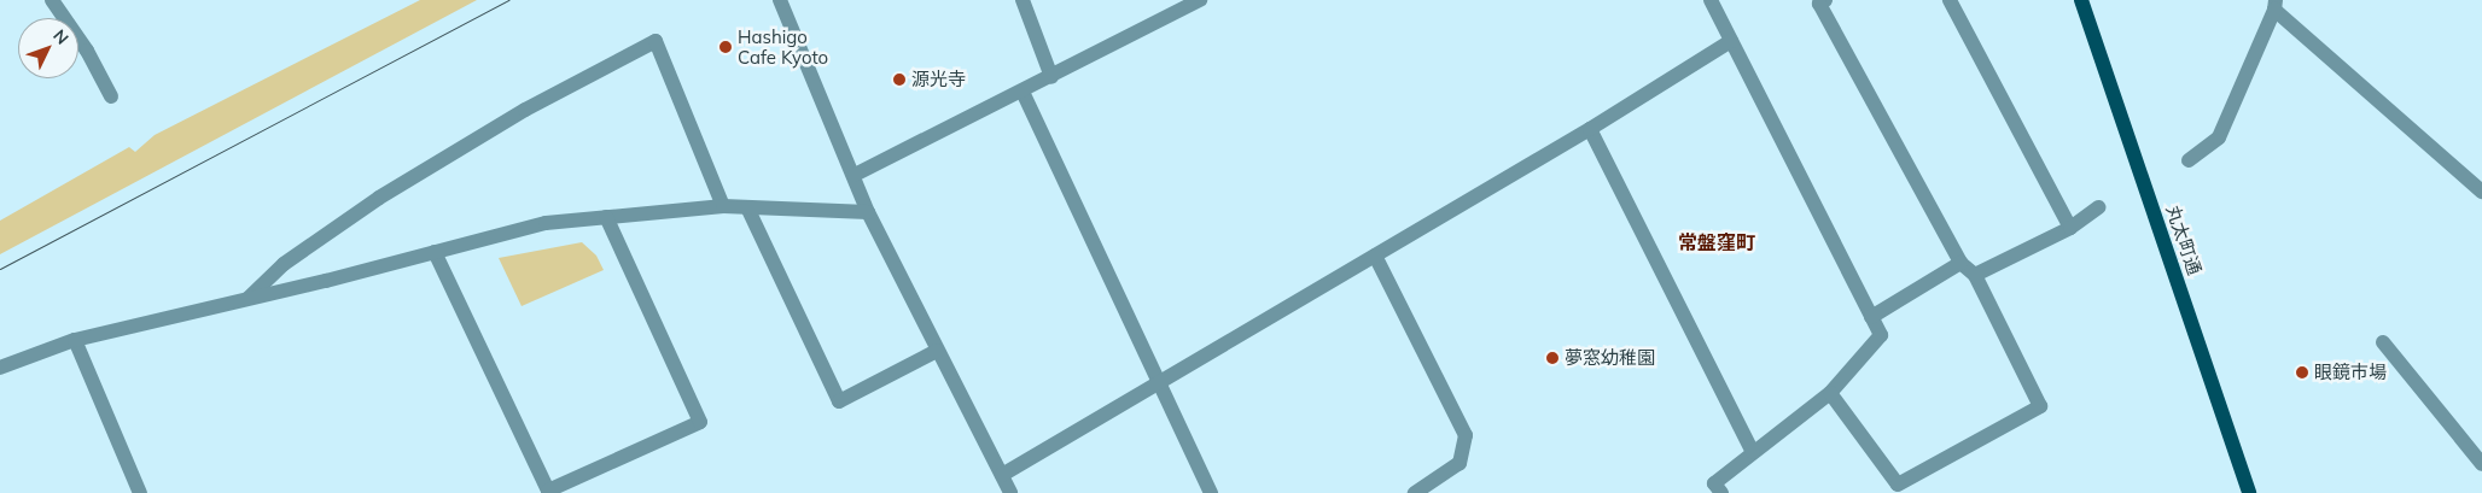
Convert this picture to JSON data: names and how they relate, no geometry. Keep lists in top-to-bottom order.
{
  "streets": {
    "main road": ["丸太町通"]
  },
  "districts": ["常盤窪町"],
  "places": [
    "Hashigo Cafe Kyoto",
    "源光寺",
    "夢窓幼稚園",
    "眼鏡市場"
  ],
  "north": "top right"
}
